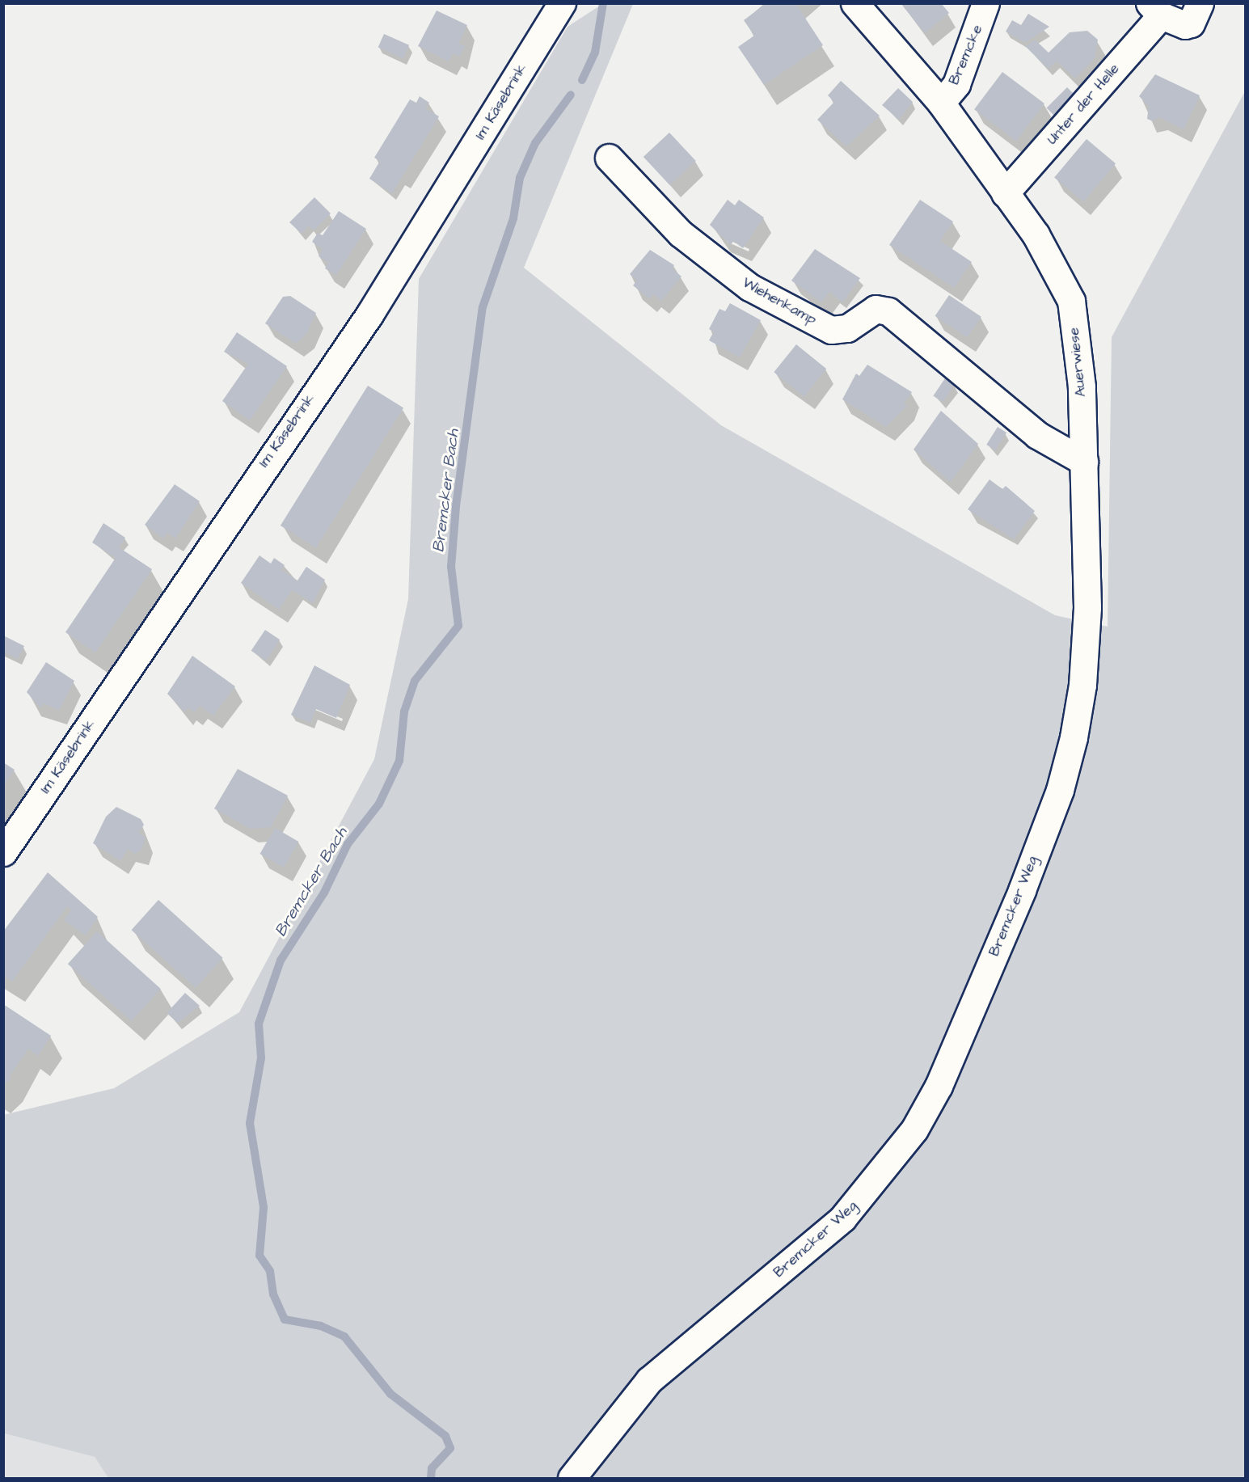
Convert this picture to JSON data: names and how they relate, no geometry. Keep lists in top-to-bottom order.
{
  "streets": {
    "street": [
      "Bremcke",
      "Im Käsebrink",
      "Unter der Helle",
      "Wiehenkamp",
      "Auerwiese",
      "Bremcker Weg"
    ]
  },
  "crossings": [
    ["Bremcke", "Auerwiese"],
    ["Unter der Helle", "Auerwiese"],
    ["Wiehenkamp", "Auerwiese"],
    ["Auerwiese", "Bremcker Weg"]
  ],
  "water": ["Bremcker Bach"]
}
